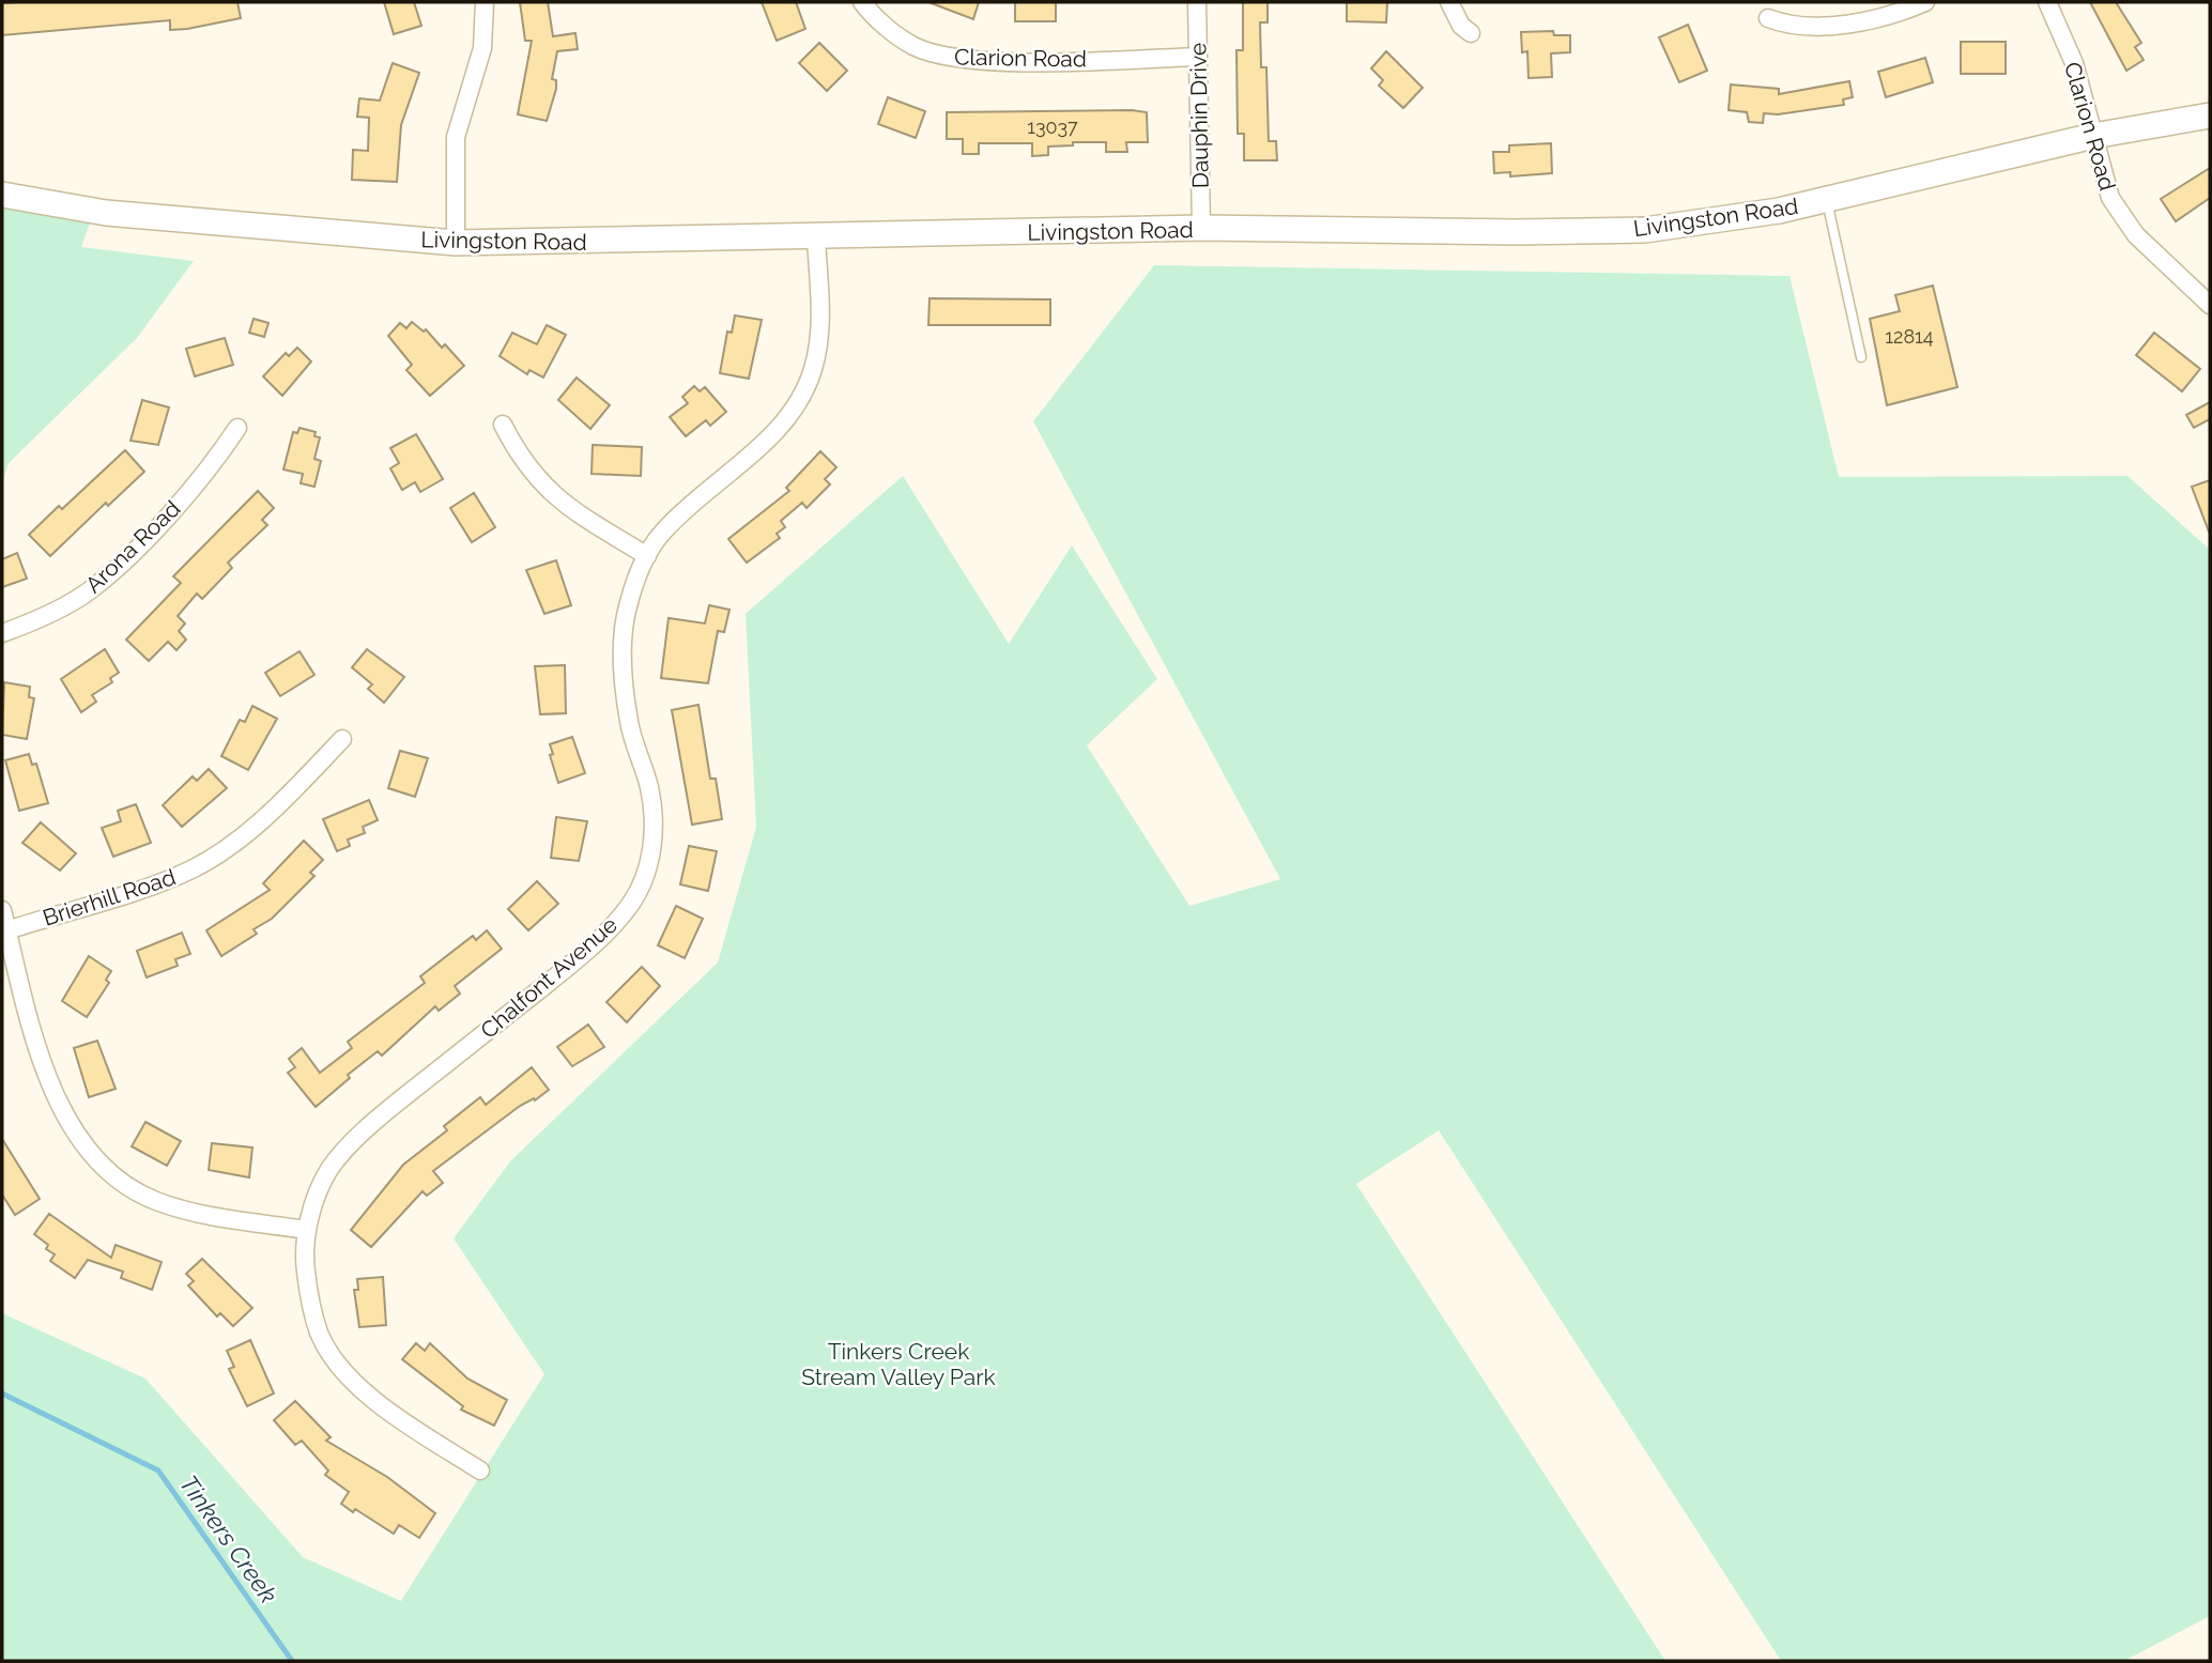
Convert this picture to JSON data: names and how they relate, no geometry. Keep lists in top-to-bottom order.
{
  "streets": {
    "main road": ["Livingston Road"],
    "street": [
      "Clarion Road",
      "Dauphin Drive",
      "Arona Road",
      "Brierhill Road",
      "Chalfont Avenue"
    ]
  },
  "crossings": [
    ["Clarion Road", "Dauphin Drive"],
    ["Clarion Road", "Livingston Road"],
    ["Dauphin Drive", "Livingston Road"],
    ["Livingston Road", "Chalfont Avenue"]
  ],
  "water": ["Tinkers Creek"],
  "parks": ["Tinkers Creek Stream Valley Park"],
  "house_numbers": ["13037", "12814"]
}
